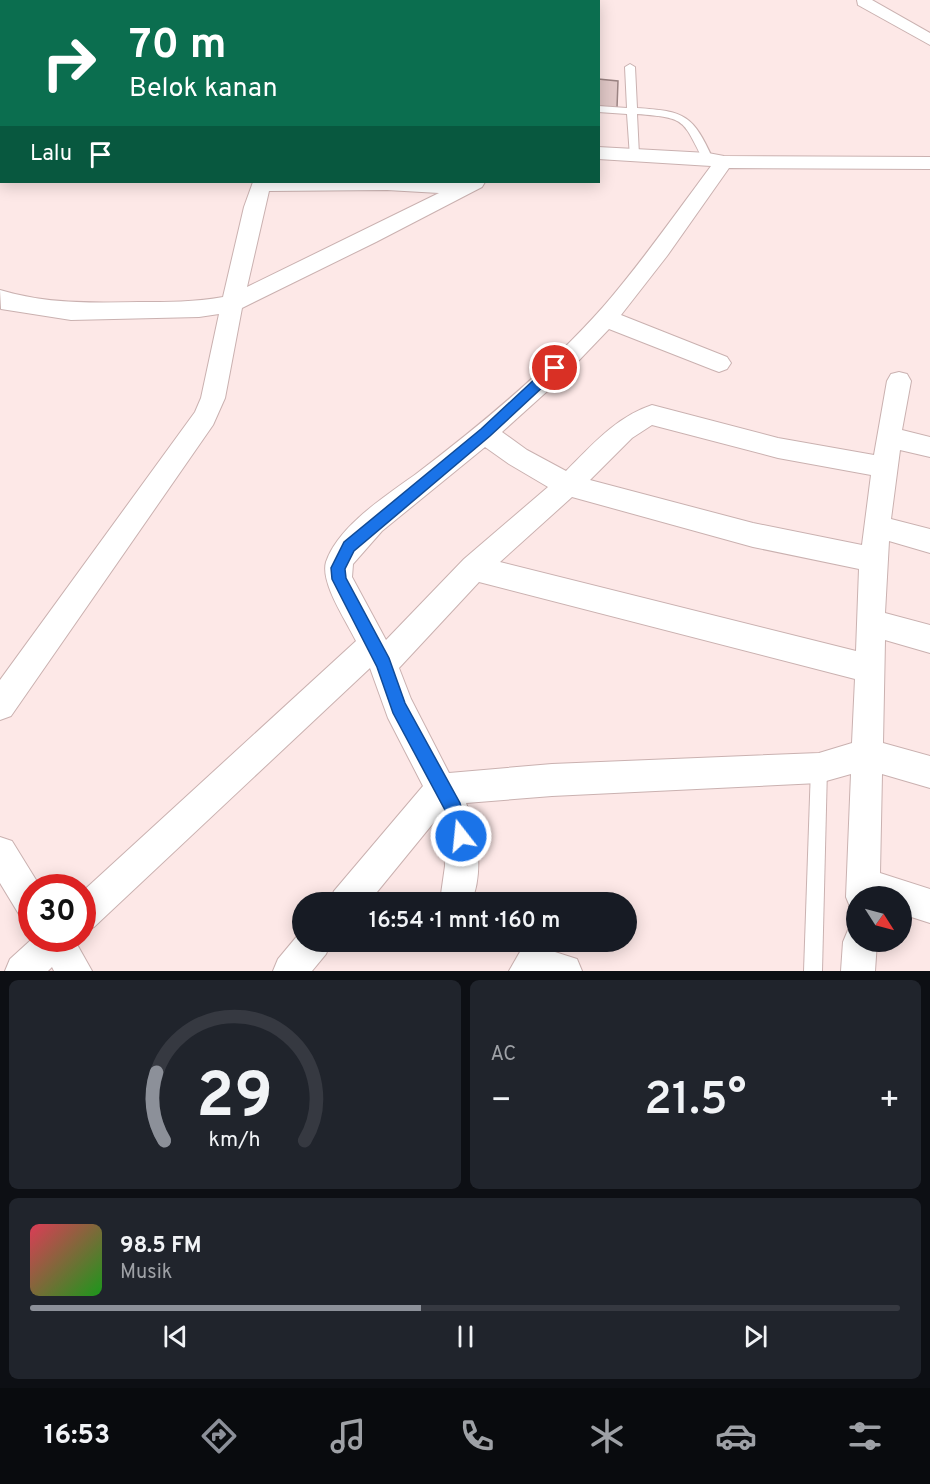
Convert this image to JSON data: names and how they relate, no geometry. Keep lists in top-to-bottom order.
{
  "north": "bottom right",
  "page": {
    "turn": ["70 m", "Belok kanan"],
    "then": "Lalu",
    "limit": "30",
    "trip": "16:54 · 1 mnt · 160 m",
    "tile": "AC",
    "heat": ["−", "21.5°", "+"],
    "song": ["98.5 FM", "Musik"],
    "tabs": "16:53",
    "gauge": ["29", "km/h"]
  }
}
